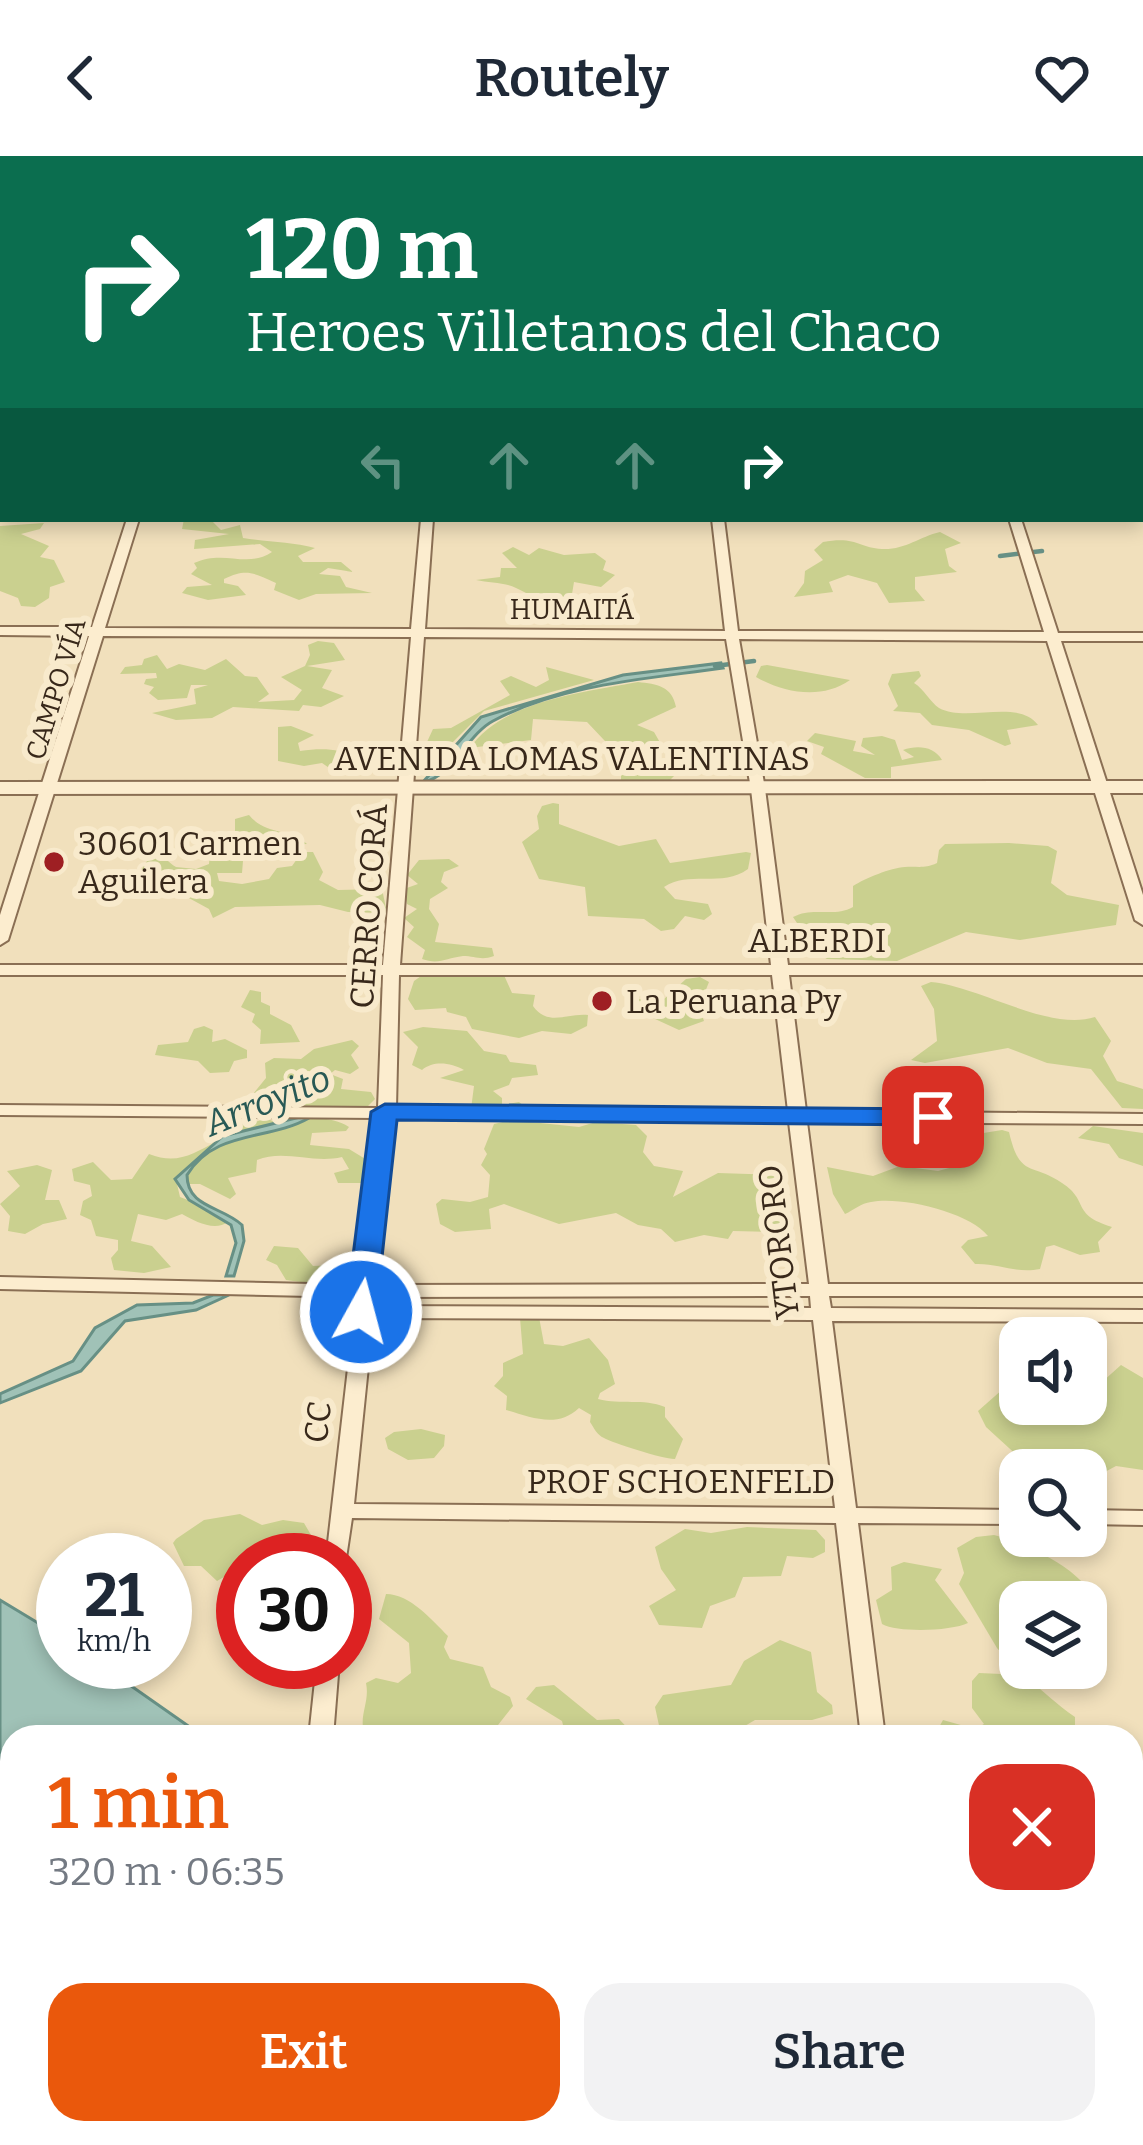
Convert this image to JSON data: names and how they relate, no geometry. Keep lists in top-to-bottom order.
{
  "streets": {
    "street": [
      "HUMAITÁ",
      "CAMPO VÍA",
      "AVENIDA LOMAS VALENTINAS",
      "CERRO CORÁ",
      "ALBERDI",
      "YTORORO",
      "CC",
      "PROF SCHOENFELD"
    ]
  },
  "crossings": [
    ["HUMAITÁ", "CAMPO VÍA"],
    ["HUMAITÁ", "CERRO CORÁ"],
    ["HUMAITÁ", "YTORORO"],
    ["CAMPO VÍA", "AVENIDA LOMAS VALENTINAS"],
    ["AVENIDA LOMAS VALENTINAS", "CERRO CORÁ"],
    ["AVENIDA LOMAS VALENTINAS", "YTORORO"],
    ["CERRO CORÁ", "ALBERDI"],
    ["CERRO CORÁ", "CC"],
    ["ALBERDI", "YTORORO"],
    ["YTORORO", "PROF SCHOENFELD"],
    ["CC", "PROF SCHOENFELD"]
  ],
  "water": ["Arroyito"],
  "places": ["30601 Carmen Aguilera", "La Peruana Py"],
  "page": {
    "header": "Routely",
    "turn": ["120 m", "Heroes Villetanos del Chaco"],
    "speed": "21 km/h",
    "limit": "30",
    "heading": ["1 min", "320 m · 06:35"],
    "buttons": ["Exit", "Share"]
  }
}
